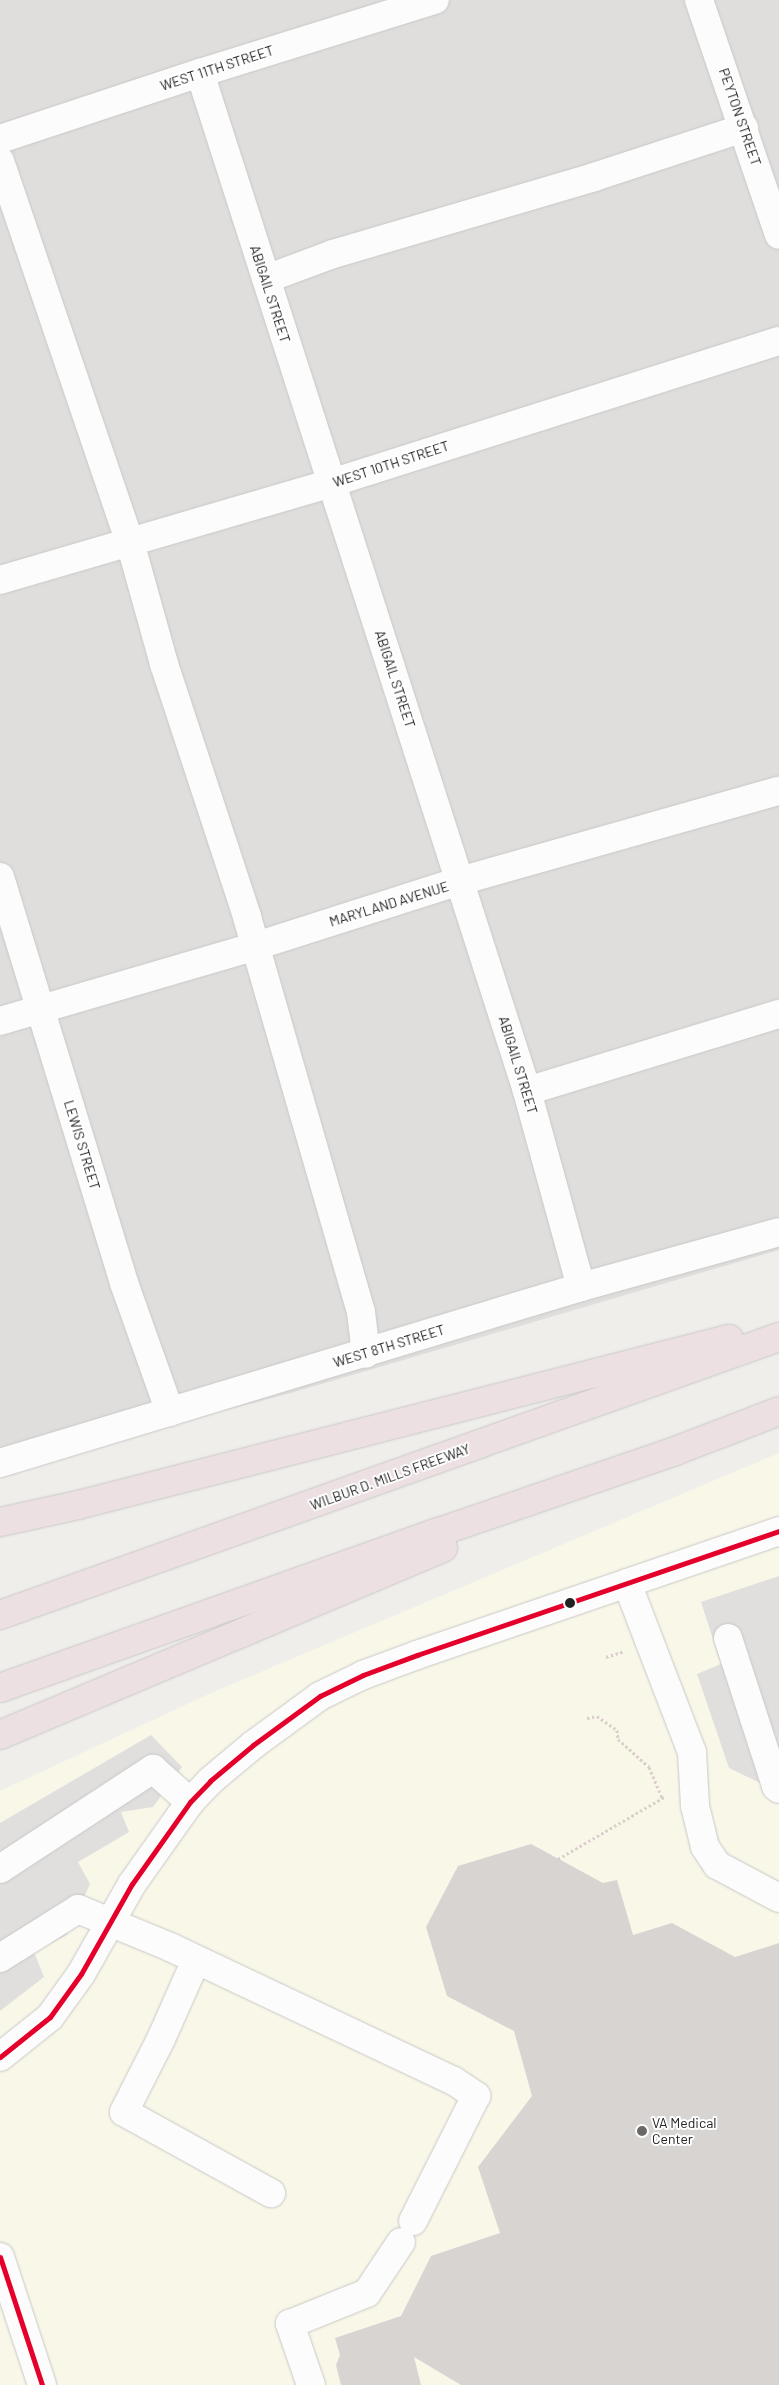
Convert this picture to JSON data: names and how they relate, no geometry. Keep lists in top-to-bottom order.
{
  "streets": {
    "highway": ["WILBUR D. MILLS FREEWAY"],
    "street": [
      "WEST 11TH STREET",
      "PEYTON STREET",
      "ABIGAIL STREET",
      "WEST 10TH STREET",
      "MARYLAND AVENUE",
      "LEWIS STREET",
      "WEST 8TH STREET"
    ]
  },
  "crossings": [
    ["WEST 11TH STREET", "ABIGAIL STREET"],
    ["ABIGAIL STREET", "WEST 10TH STREET"],
    ["ABIGAIL STREET", "MARYLAND AVENUE"],
    ["ABIGAIL STREET", "WEST 8TH STREET"],
    ["MARYLAND AVENUE", "LEWIS STREET"],
    ["LEWIS STREET", "WEST 8TH STREET"]
  ],
  "places": ["VA Medical Center"]
}
